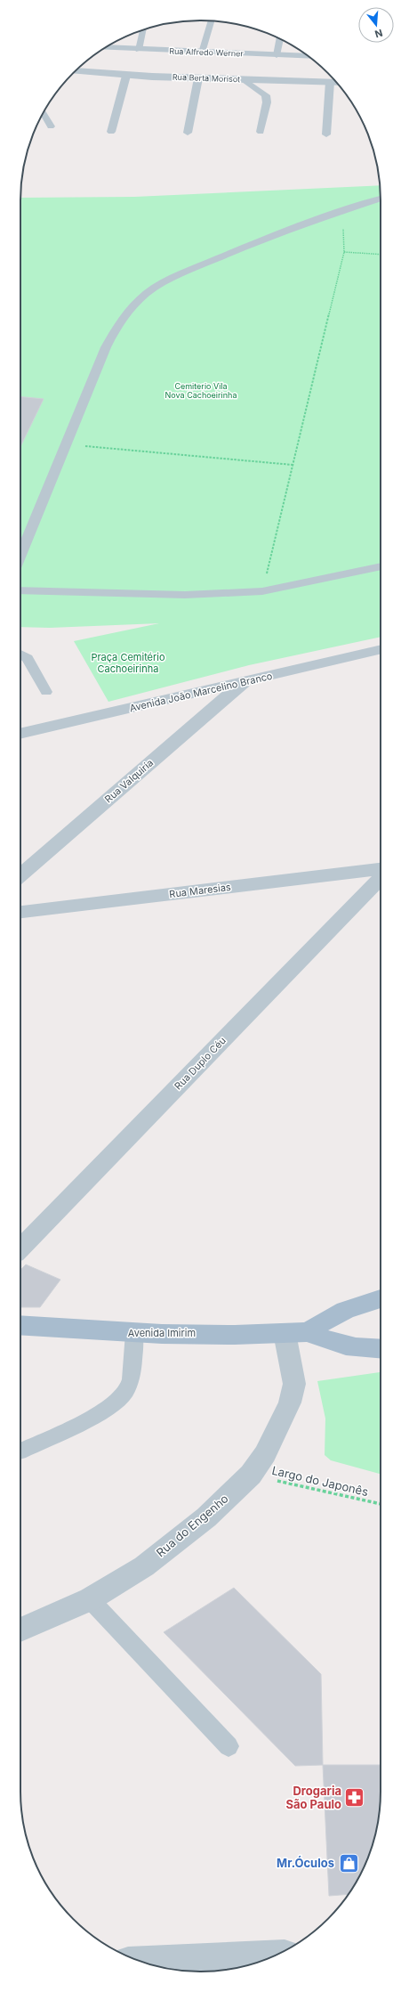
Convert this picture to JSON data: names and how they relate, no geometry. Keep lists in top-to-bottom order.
{
  "streets": {
    "main road": ["Avenida Imirim"],
    "street": [
      "Rua Alfredo Werner",
      "Rua Berta Morisot",
      "Avenida João Marcelino Branco",
      "Rua Valquiria",
      "Rua Maresias",
      "Rua Duplo Céu",
      "Rua do Engenho"
    ],
    "path": ["Largo do Japonês"]
  },
  "crossings": [
    ["Avenida João Marcelino Branco", "Rua Valquiria"],
    ["Avenida Imirim", "Rua do Engenho"],
    ["Largo do Japonês", "Rua do Engenho"]
  ],
  "parks": ["Cemiterio Vila Nova Cachoeirinha", "Praça Cemitério Cachoeirinha"],
  "places": {
    "pharmacy": ["Drogaria São Paulo"],
    "shop": ["Mr.Óculos"]
  },
  "north": "bottom"
}
